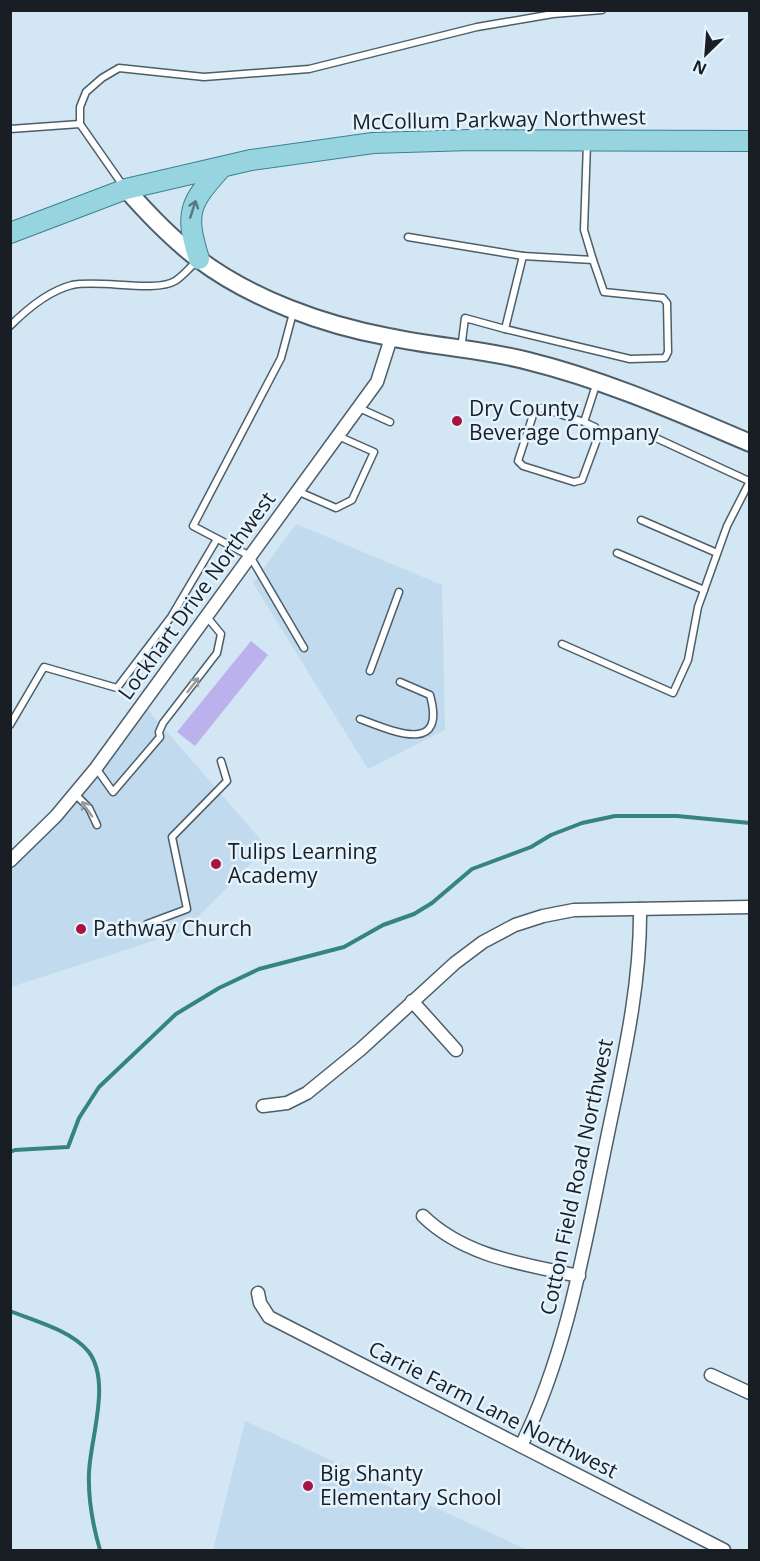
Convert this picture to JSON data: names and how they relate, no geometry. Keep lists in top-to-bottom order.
{
  "streets": {
    "main road": ["McCollum Parkway Northwest"],
    "street": ["Lockhart Drive Northwest", "Cotton Field Road Northwest", "Carrie Farm Lane Northwest"]
  },
  "crossings": [
    ["Cotton Field Road Northwest", "Carrie Farm Lane Northwest"]
  ],
  "places": [
    "Dry County Beverage Company",
    "Tulips Learning Academy",
    "Pathway Church",
    "Big Shanty Elementary School"
  ],
  "north": "bottom left"
}
